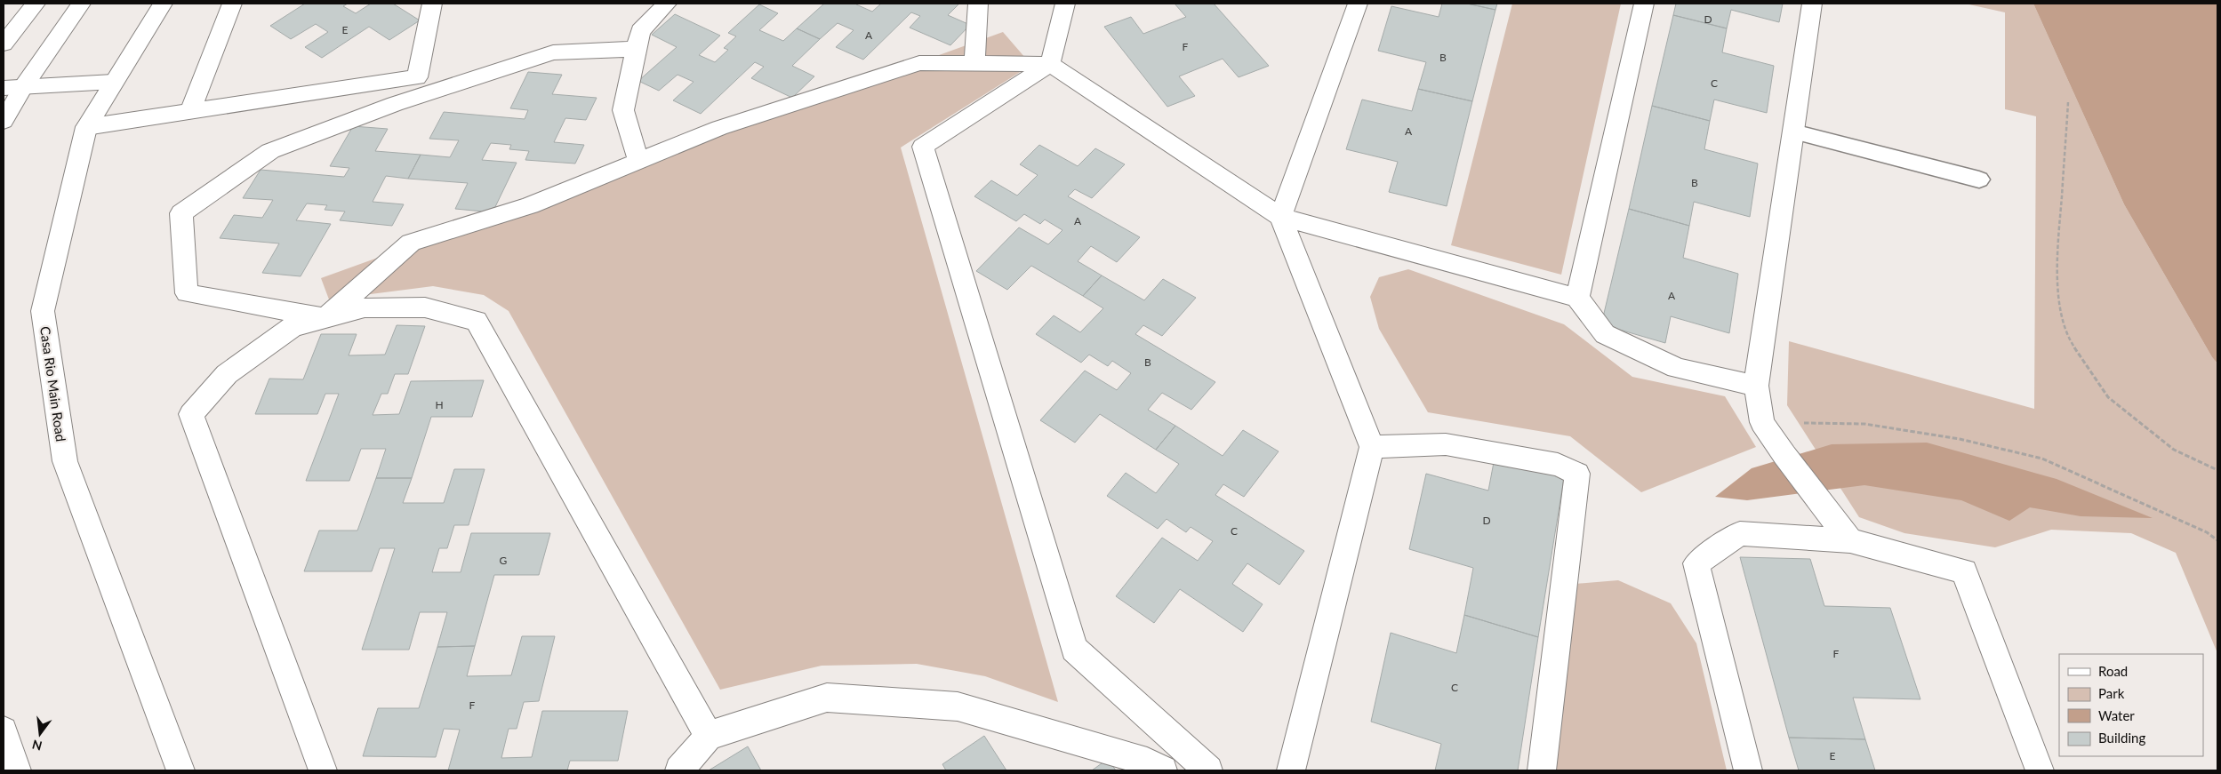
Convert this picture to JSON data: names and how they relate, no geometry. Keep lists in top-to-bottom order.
{
  "streets": {
    "street": ["Casa Rio Main Road"]
  },
  "house_numbers": [
    "D",
    "E",
    "A",
    "F",
    "B",
    "C",
    "A",
    "B",
    "A",
    "A",
    "B",
    "H",
    "D",
    "C",
    "G",
    "F",
    "C",
    "F",
    "E"
  ],
  "legend": [
    "Road",
    "Park",
    "Water",
    "Building"
  ],
  "north": "bottom"
}
